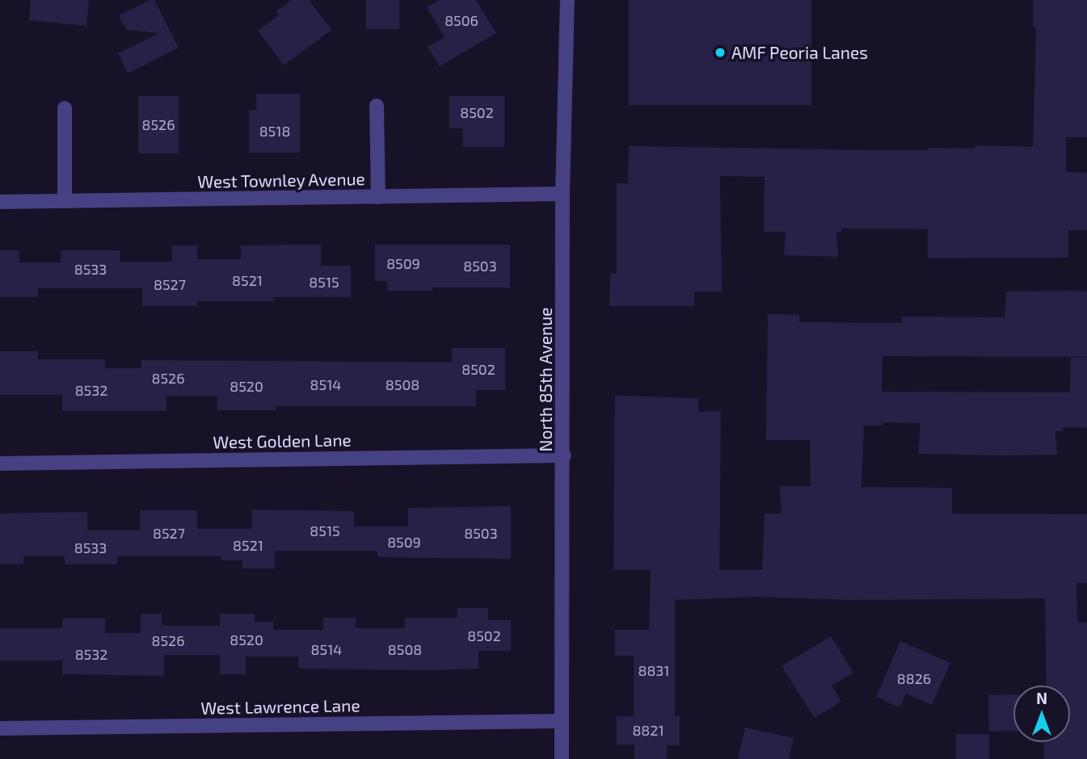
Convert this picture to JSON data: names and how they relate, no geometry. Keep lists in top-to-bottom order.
{
  "streets": {
    "street": [
      "West Townley Avenue",
      "North 85th Avenue",
      "West Golden Lane",
      "West Lawrence Lane"
    ]
  },
  "crossings": [
    ["West Townley Avenue", "North 85th Avenue"],
    ["North 85th Avenue", "West Golden Lane"],
    ["North 85th Avenue", "West Lawrence Lane"]
  ],
  "places": ["AMF Peoria Lanes"],
  "house_numbers": [
    "8506",
    "8502",
    "8526",
    "8518",
    "8509",
    "8503",
    "8533",
    "8521",
    "8515",
    "8527",
    "8502",
    "8526",
    "8514",
    "8508",
    "8520",
    "8532",
    "8515",
    "8527",
    "8503",
    "8509",
    "8521",
    "8533",
    "8502",
    "8520",
    "8526",
    "8514",
    "8508",
    "8532",
    "8831",
    "8826",
    "8821"
  ],
  "north": "top"
}
